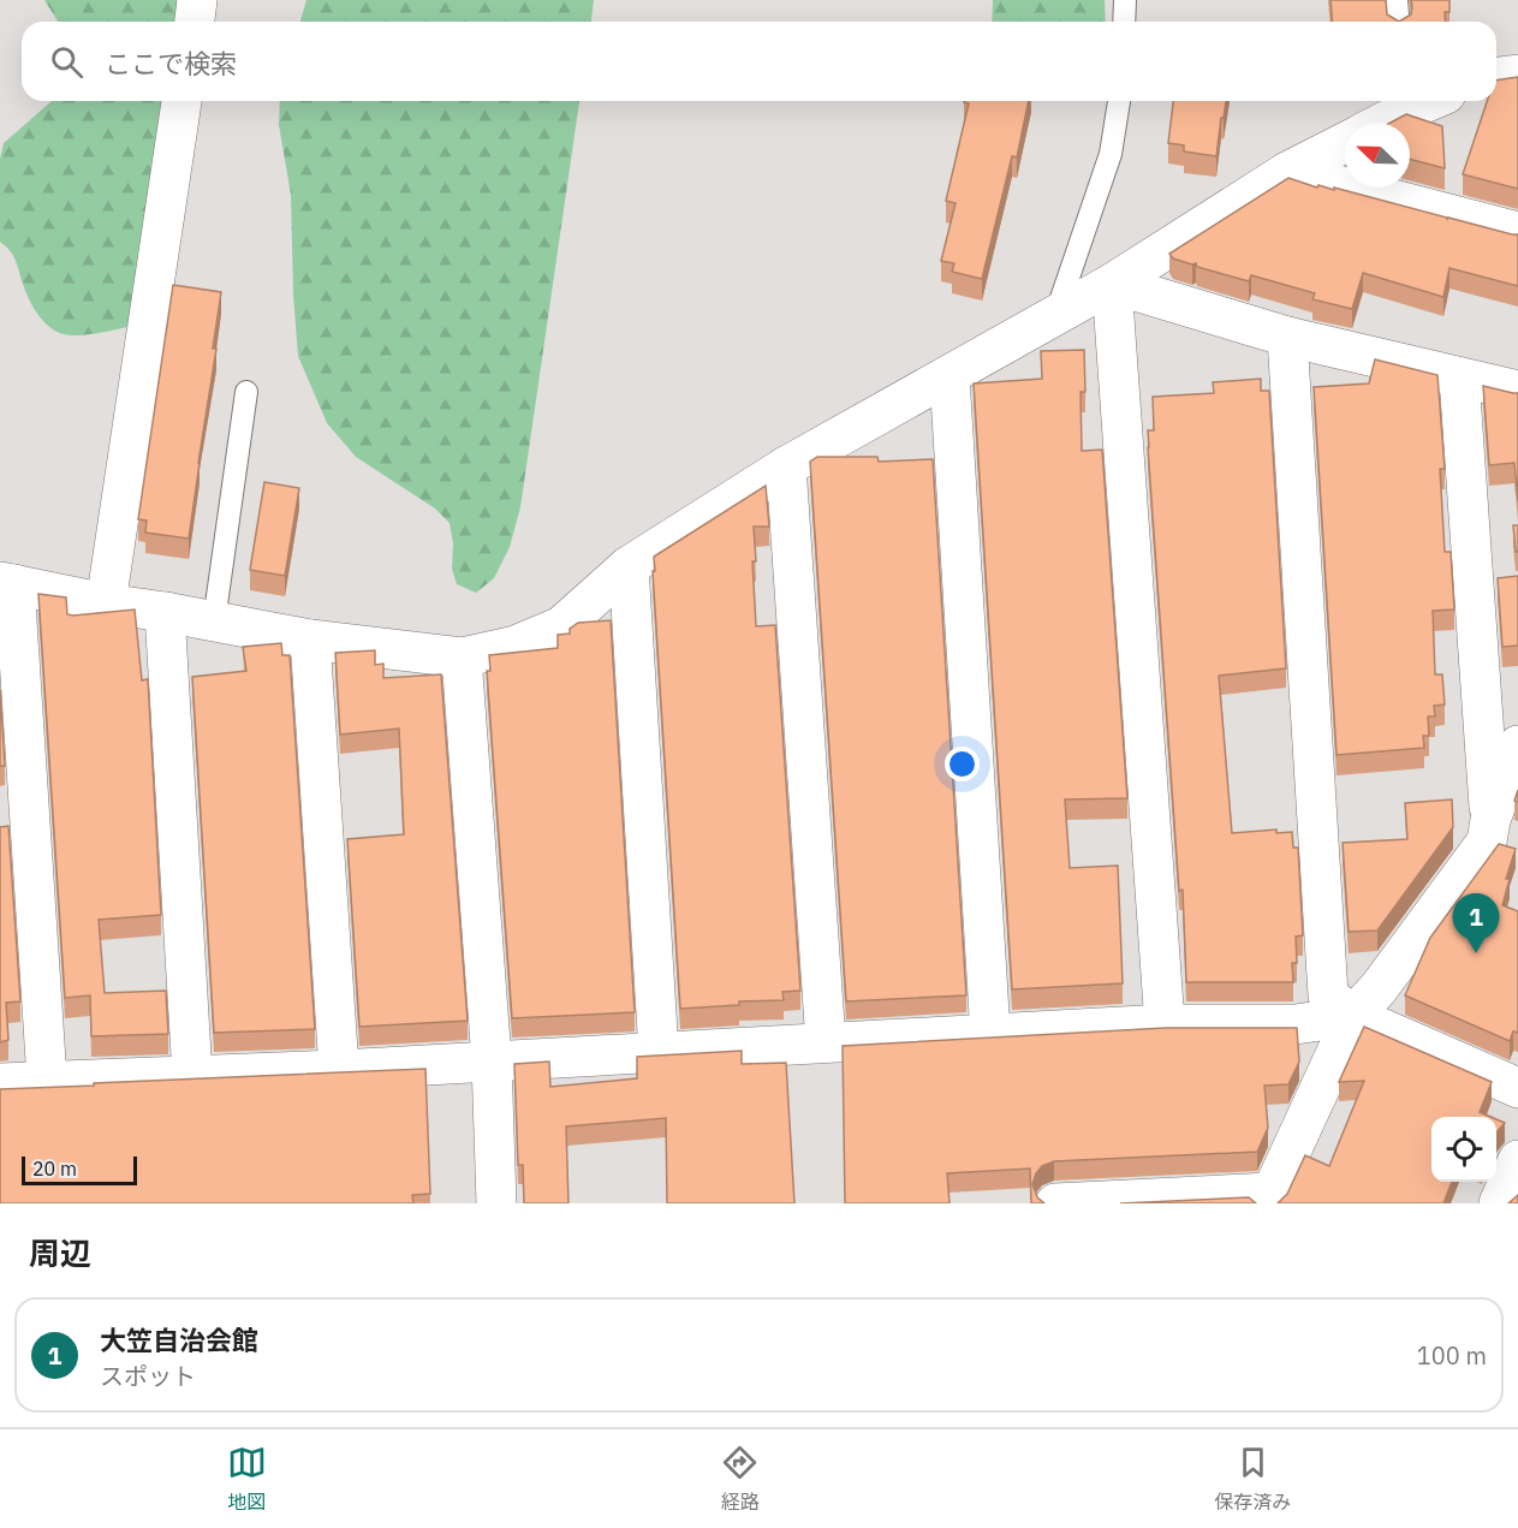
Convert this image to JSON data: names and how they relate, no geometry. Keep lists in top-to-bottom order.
{
  "scale_bar": "20 m",
  "north": "top left",
  "page": {
    "search": "ここで検索",
    "pins": "1",
    "scale": "20 m",
    "heading": "周辺",
    "list": [
      {
        "mark": "1",
        "name": "大笠自治会館",
        "note": "スポット",
        "value": "100 m"
      }
    ],
    "nav": ["地図", "経路", "保存済み"]
  }
}
